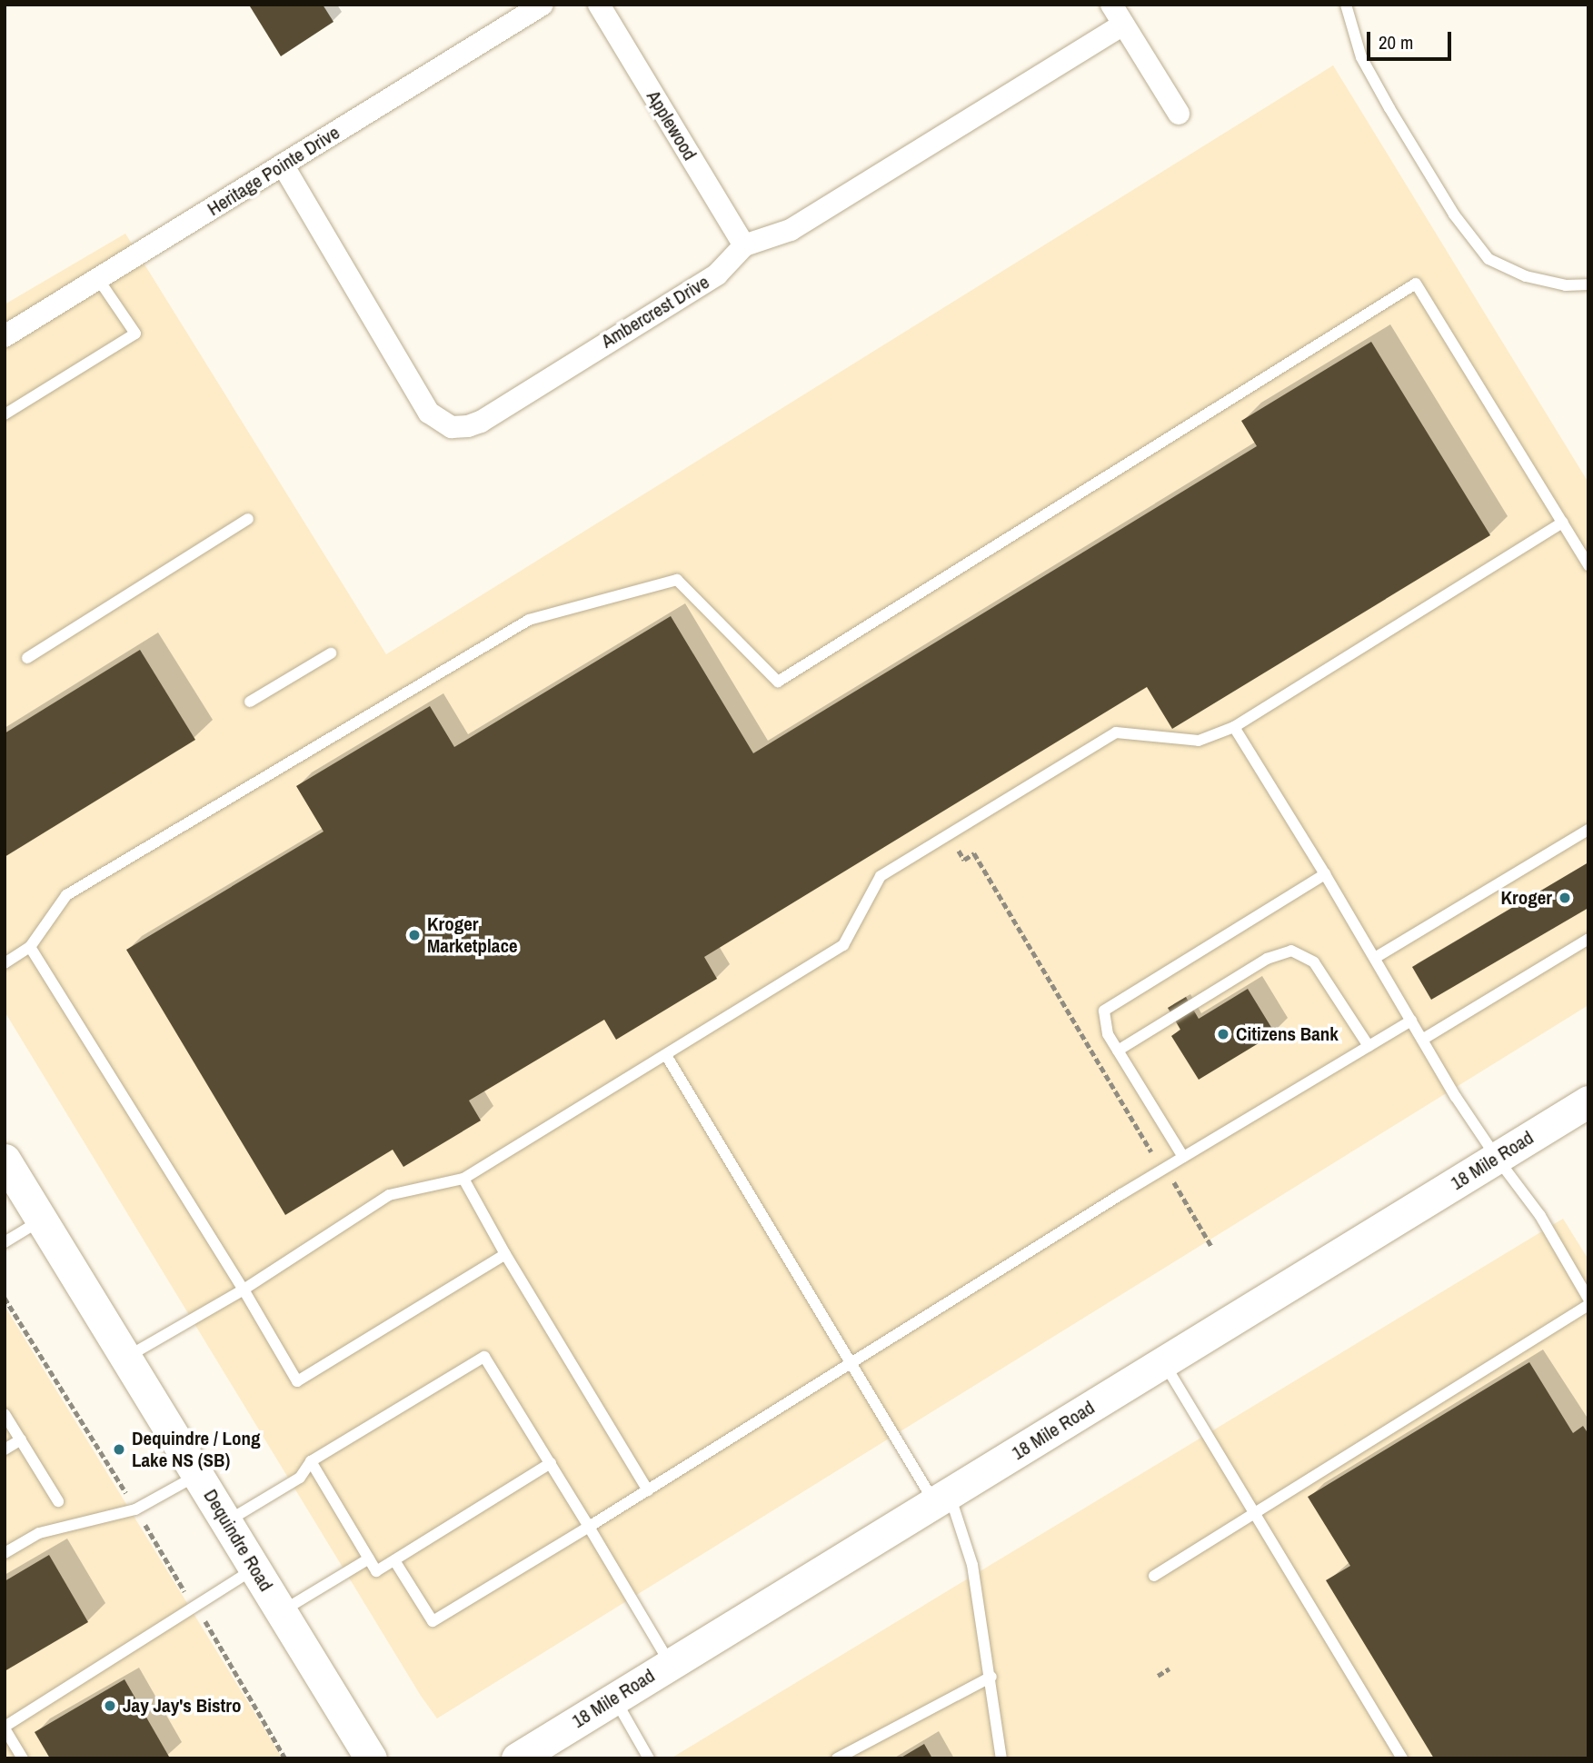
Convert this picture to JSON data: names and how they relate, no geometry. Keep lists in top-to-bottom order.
{
  "streets": {
    "main road": ["18 Mile Road", "Dequindre Road"],
    "street": ["Applewood", "Heritage Pointe Drive", "Ambercrest Drive"]
  },
  "crossings": [
    ["Applewood", "Ambercrest Drive"],
    ["Heritage Pointe Drive", "Ambercrest Drive"]
  ],
  "places": [
    "Kroger",
    "Kroger Marketplace",
    "Citizens Bank",
    "Dequindre / Long Lake NS (SB)",
    "Jay Jay's Bistro"
  ],
  "scale_bar": "20 m"
}
